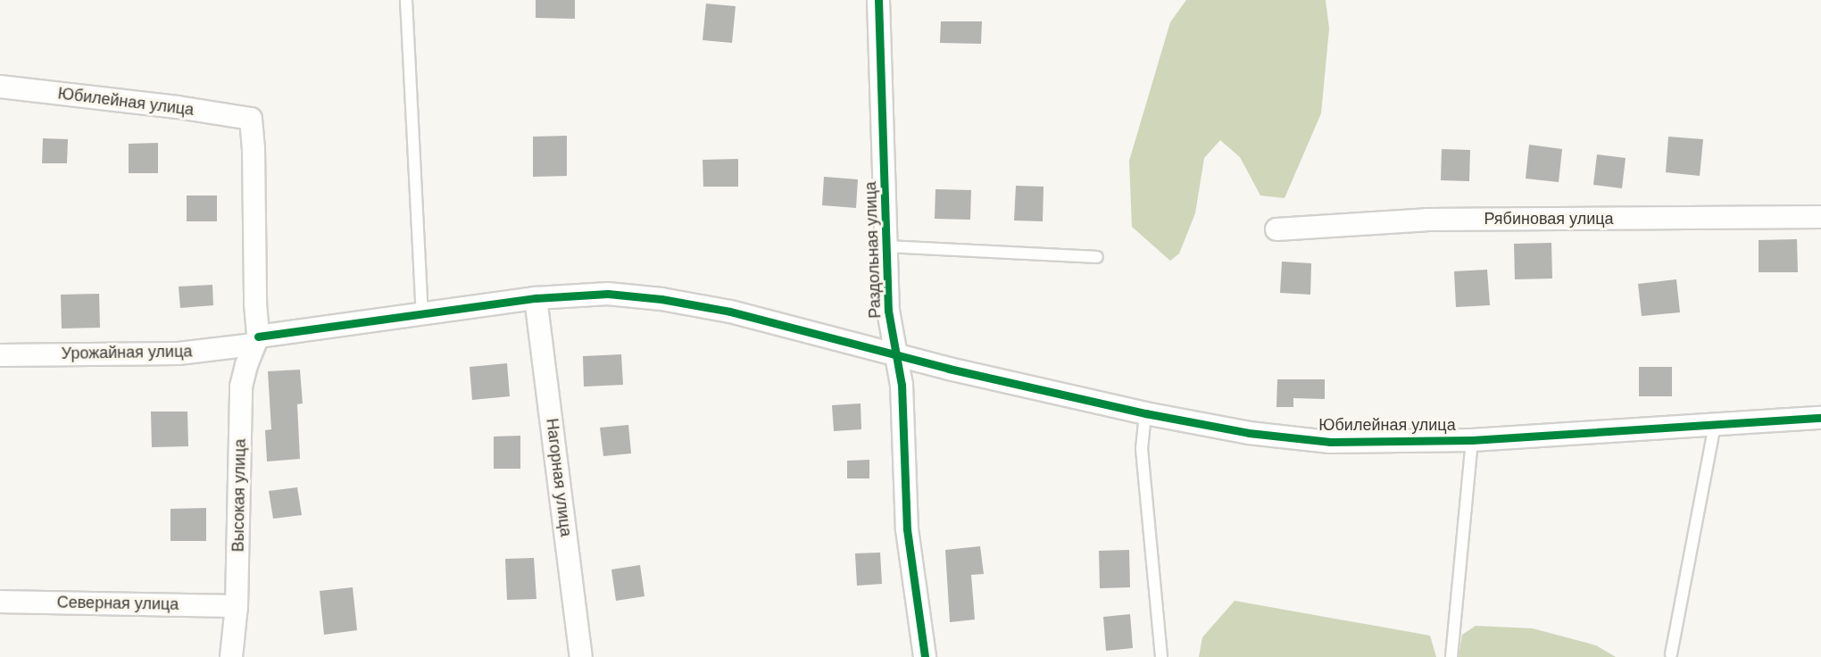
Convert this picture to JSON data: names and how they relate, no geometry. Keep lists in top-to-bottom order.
{
  "streets": {
    "street": [
      "Юбилейная улица",
      "Рябиновая улица",
      "Раздольная улица",
      "Урожайная улица",
      "Нагорная улица",
      "Высокая улица",
      "Северная улица"
    ]
  },
  "crossings": [
    ["Юбилейная улица", "Раздольная улица"],
    ["Юбилейная улица", "Урожайная улица"],
    ["Юбилейная улица", "Нагорная улица"],
    ["Юбилейная улица", "Высокая улица"],
    ["Урожайная улица", "Нагорная улица"],
    ["Урожайная улица", "Высокая улица"],
    ["Высокая улица", "Северная улица"]
  ]
}
